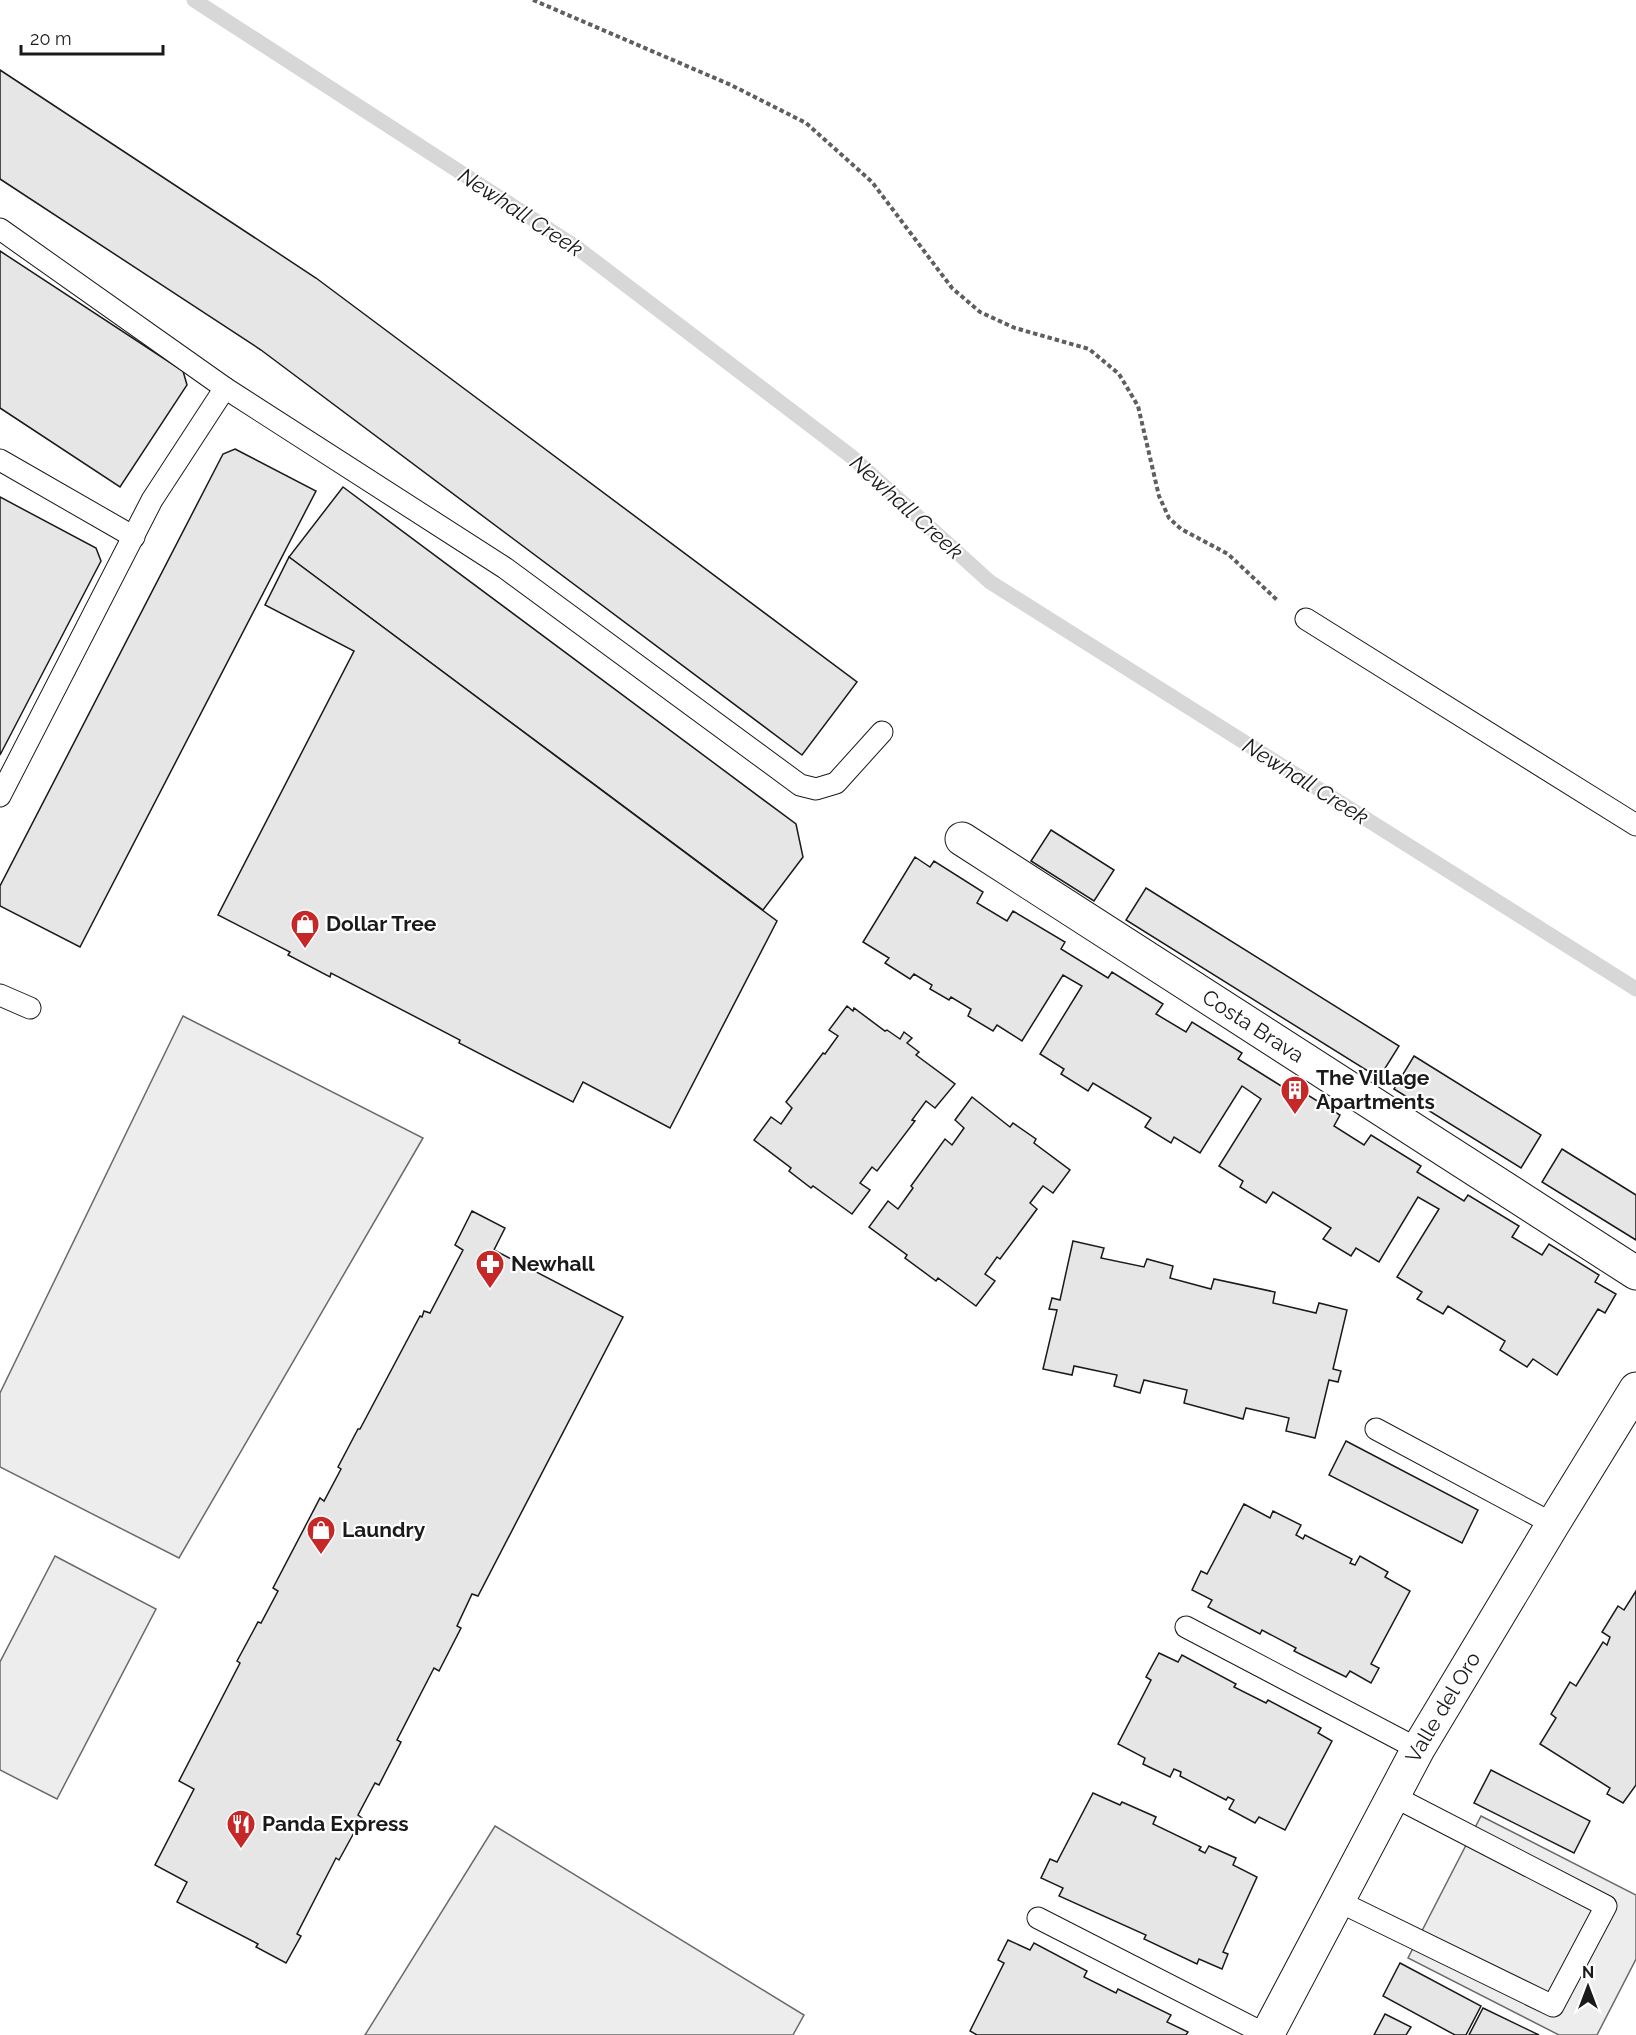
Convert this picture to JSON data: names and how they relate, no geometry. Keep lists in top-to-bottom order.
{
  "streets": {
    "street": ["Costa Brava", "Valle del Oro"]
  },
  "water": ["Newhall Creek"],
  "places": {
    "shop": ["Dollar Tree", "Laundry"],
    "building": ["The Village Apartments"],
    "pharmacy": ["Newhall"],
    "restaurant": ["Panda Express"]
  },
  "scale_bar": "20 m",
  "north": "top"
}
